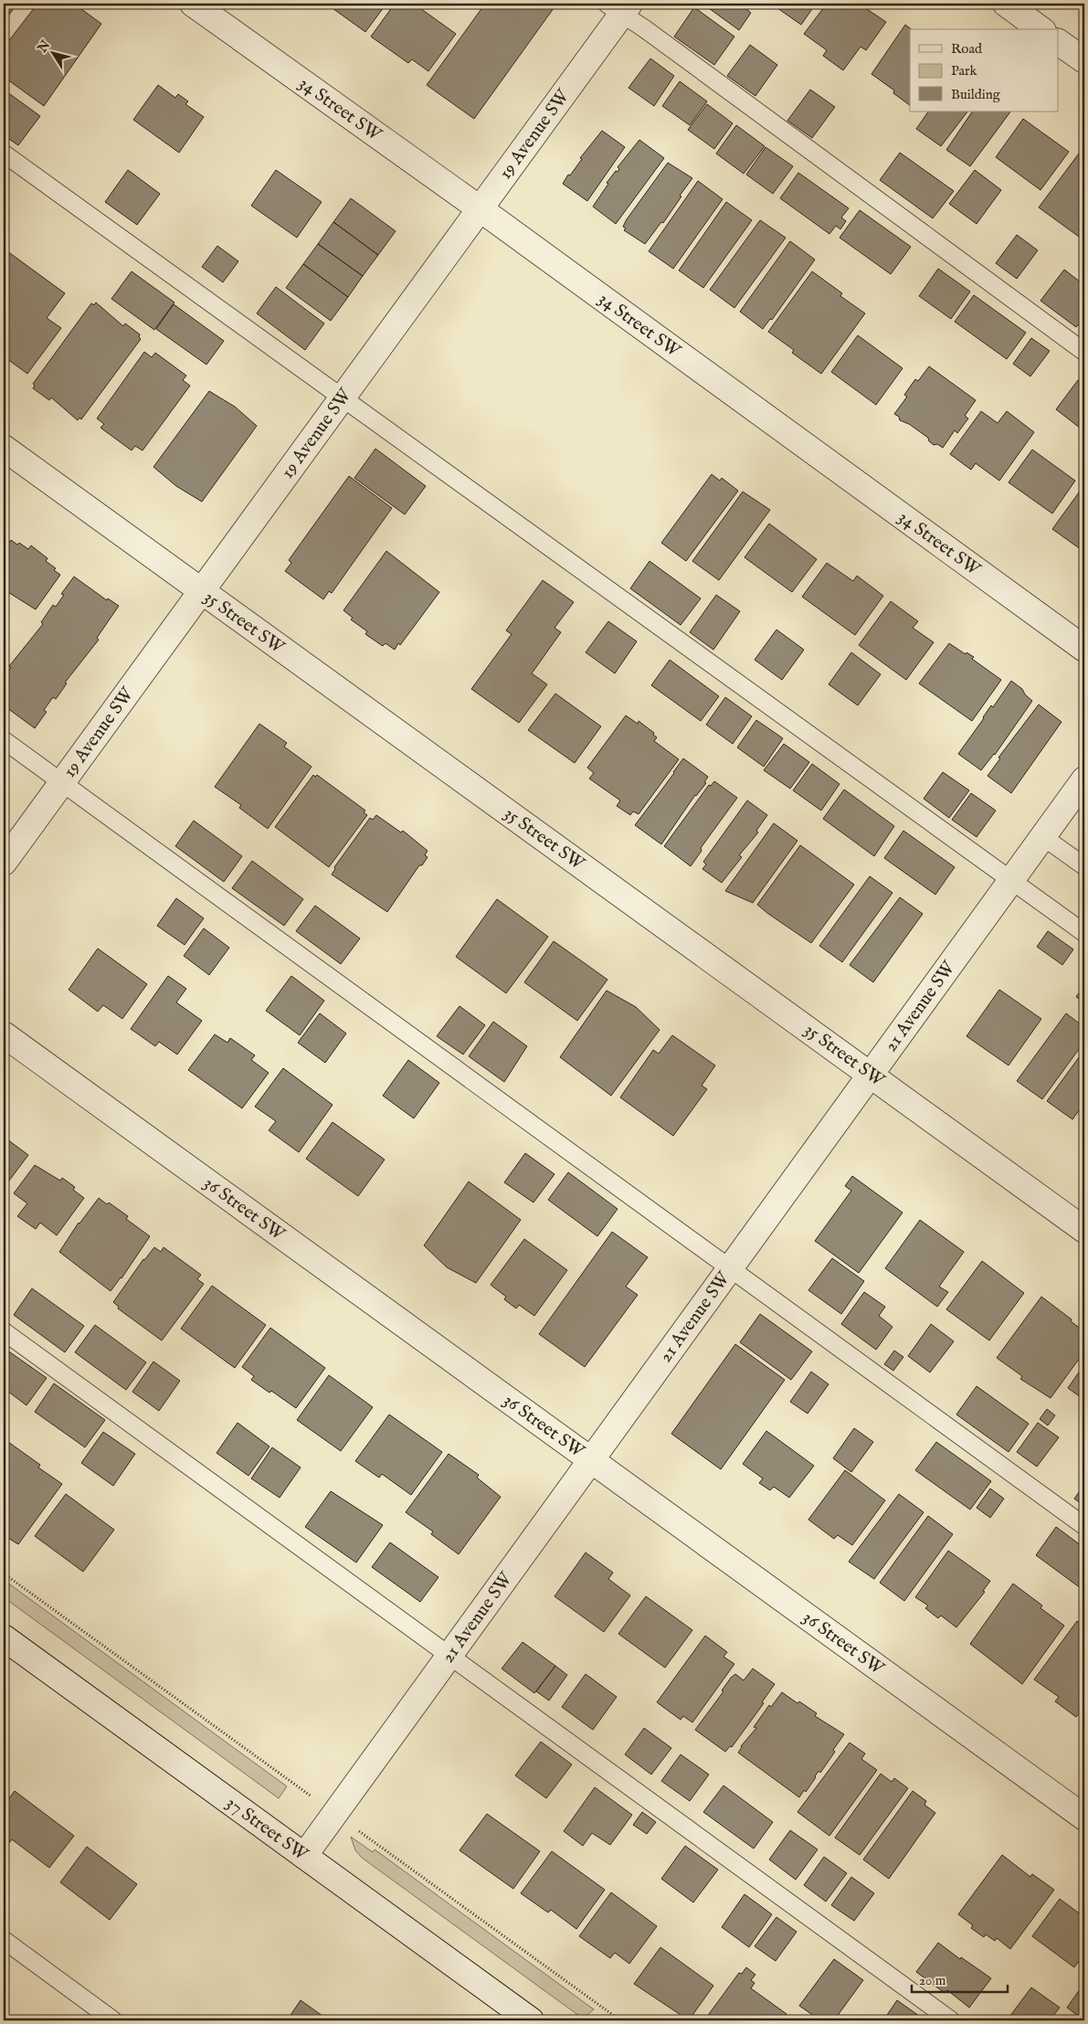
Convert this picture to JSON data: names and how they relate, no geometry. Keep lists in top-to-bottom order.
{
  "streets": {
    "street": [
      "34 Street SW",
      "19 Avenue SW",
      "35 Street SW",
      "21 Avenue SW",
      "36 Street SW",
      "37 Street SW"
    ]
  },
  "crossings": [
    ["34 Street SW", "19 Avenue SW"],
    ["19 Avenue SW", "35 Street SW"],
    ["35 Street SW", "21 Avenue SW"],
    ["21 Avenue SW", "36 Street SW"],
    ["21 Avenue SW", "37 Street SW"]
  ],
  "legend": ["Road", "Park", "Building"],
  "scale_bar": "20 m",
  "north": "top left"
}
